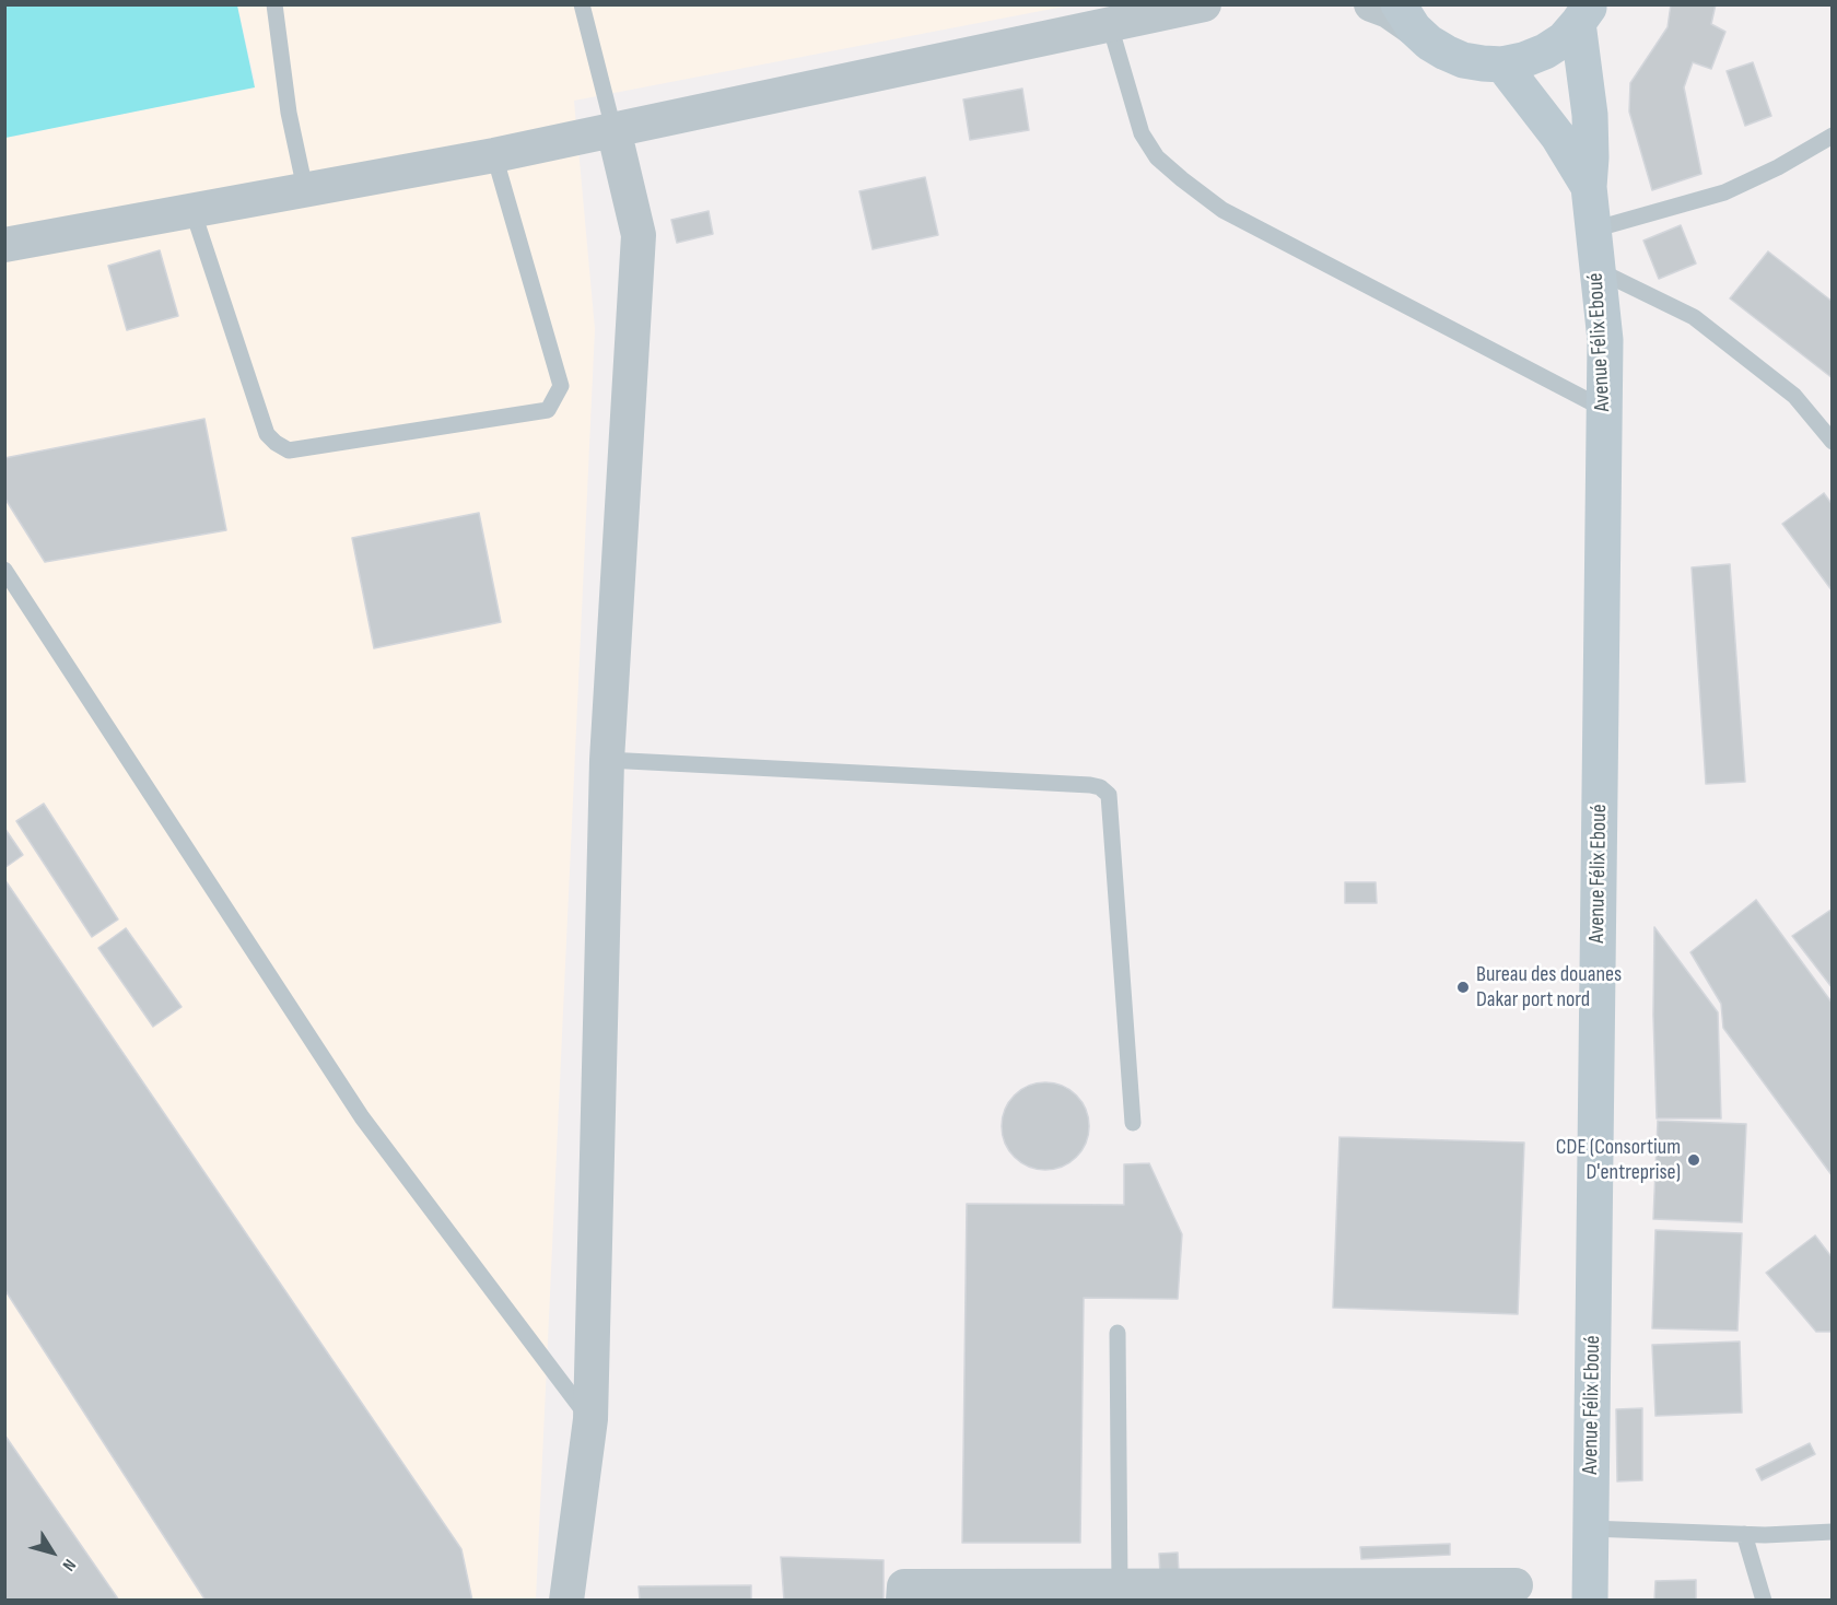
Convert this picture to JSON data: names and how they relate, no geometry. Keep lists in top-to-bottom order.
{
  "streets": {
    "street": ["Avenue Félix Eboué"]
  },
  "places": ["Bureau des douanes Dakar port nord", "CDE (Consortium D'entreprise)"],
  "north": "bottom right"
}
